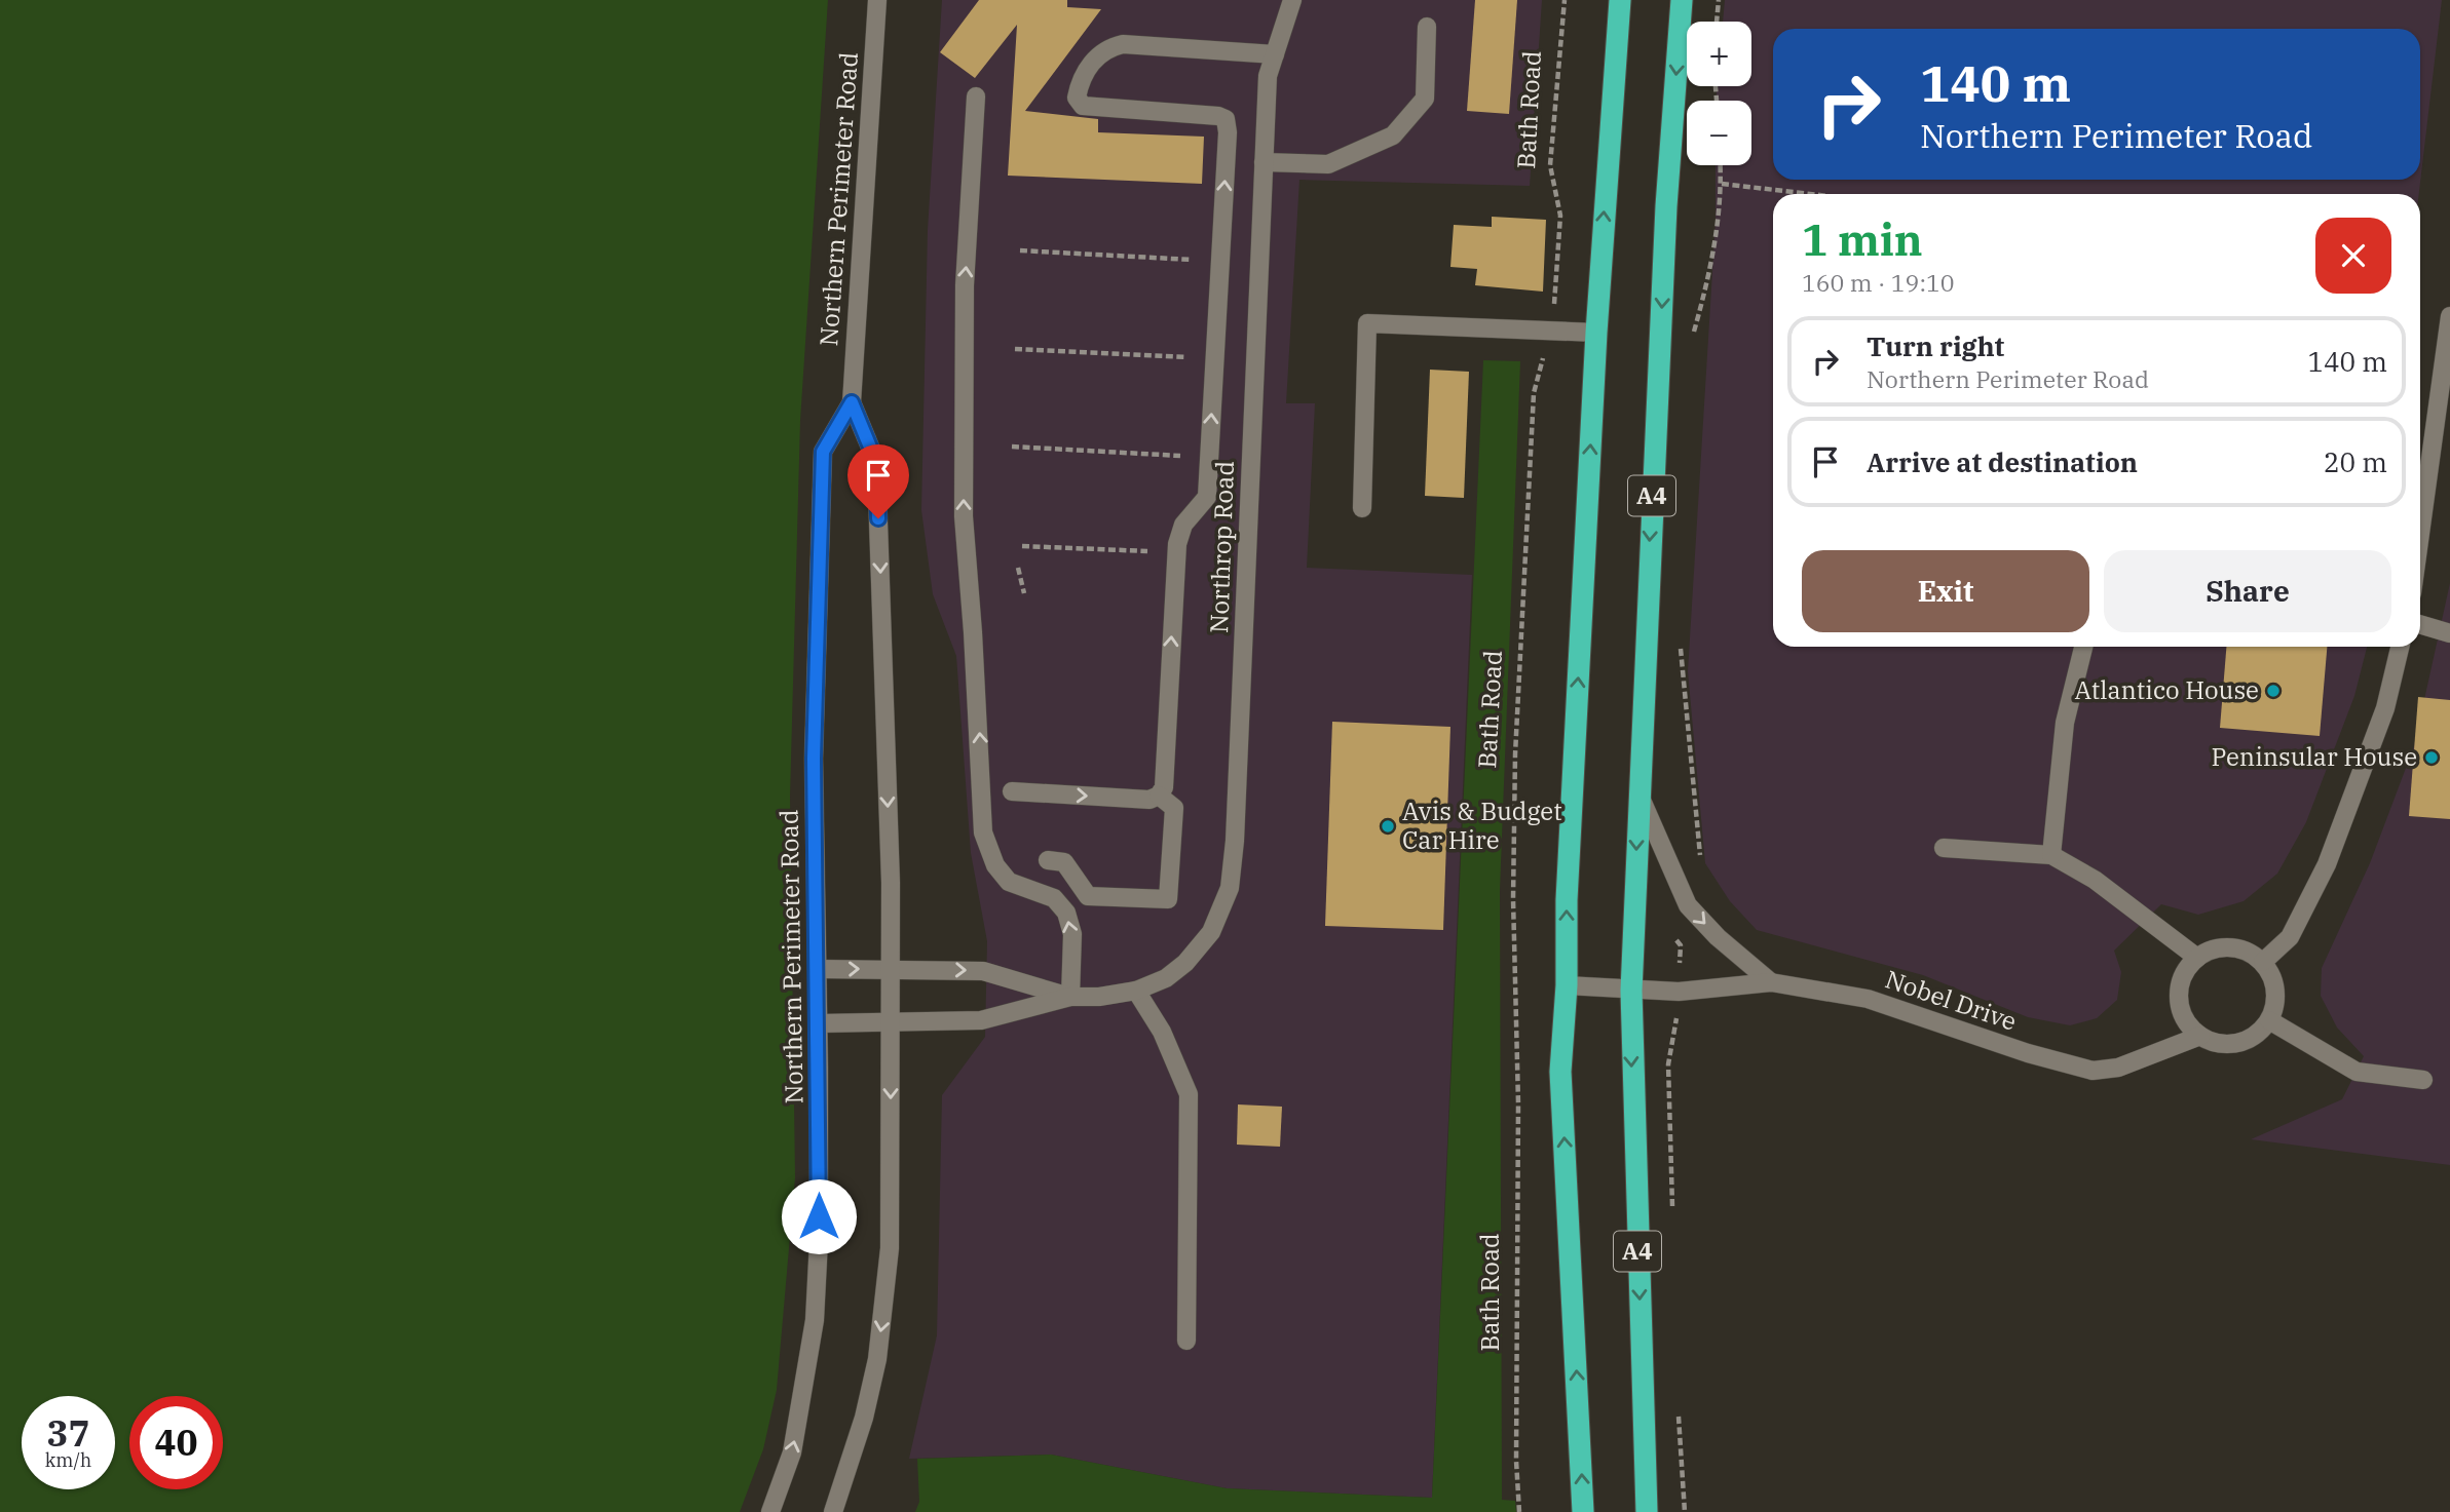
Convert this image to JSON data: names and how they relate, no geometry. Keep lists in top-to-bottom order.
{
  "streets": {
    "highway": ["A4"],
    "street": ["Northern Perimeter Road", "Northrop Road", "Nobel Drive"],
    "path": ["Bath Road"]
  },
  "crossings": [
    ["Northern Perimeter Road", "Northrop Road"],
    ["A4", "Nobel Drive"]
  ],
  "places": ["Atlantico House", "Peninsular House", "Avis & Budget Car Hire"],
  "page": {
    "map_buttons": ["+", "−"],
    "turn": ["140 m", "Northern Perimeter Road"],
    "heading": ["1 min", "160 m · 19:10"],
    "list": [
      {
        "name": "Turn right",
        "note": "Northern Perimeter Road",
        "value": "140 m"
      },
      {
        "name": "Arrive at destination",
        "value": "20 m"
      }
    ],
    "buttons": ["Exit", "Share"],
    "speed": "37 km/h",
    "limit": "40"
  }
}
